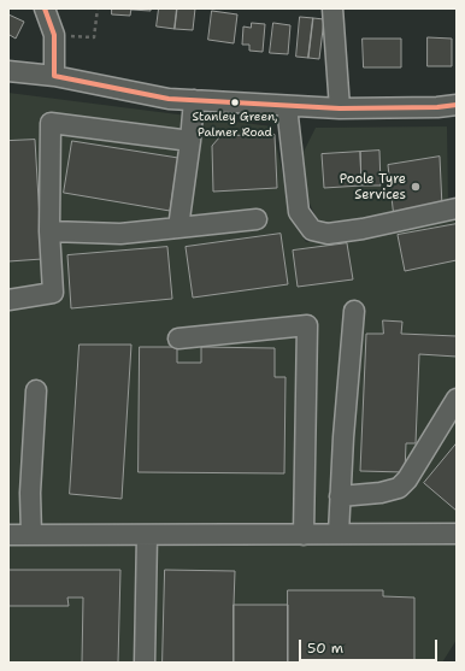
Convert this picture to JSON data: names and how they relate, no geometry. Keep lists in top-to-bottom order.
{
  "places": ["Stanley Green, Palmer Road", "Poole Tyre Services"],
  "scale_bar": "50 m"
}
